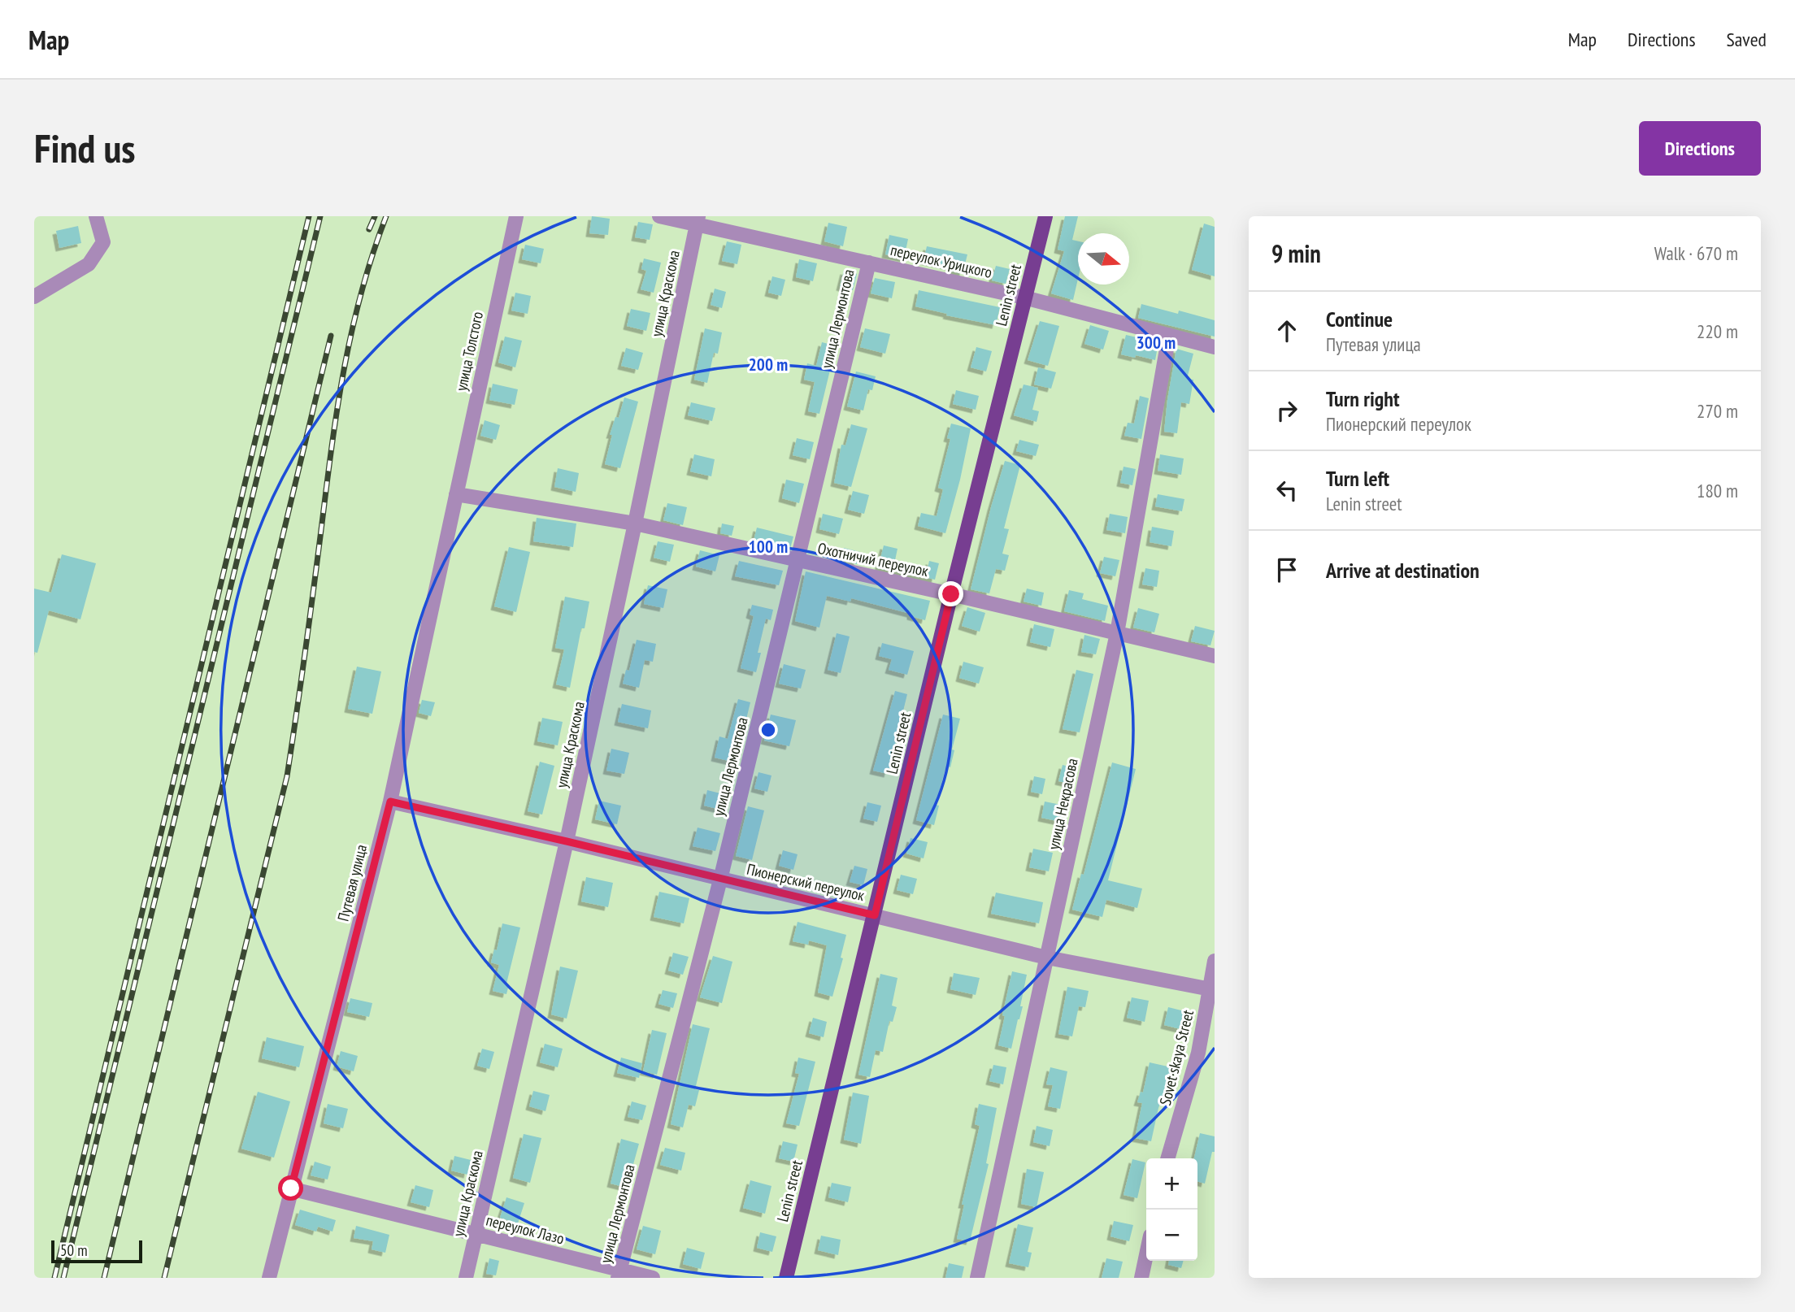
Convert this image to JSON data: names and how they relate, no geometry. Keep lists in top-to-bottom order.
{
  "streets": {
    "main road": ["Lenin street"],
    "street": [
      "переулок Урицкого",
      "улица Краскома",
      "улица Лермонтова",
      "улица Толстого",
      "Охотничий переулок",
      "улица Некрасова",
      "Пионерский переулок",
      "Путевая улица",
      "Sovet·skaya Street",
      "переулок Лазо"
    ]
  },
  "crossings": [
    ["переулок Урицкого", "улица Краскома"],
    ["переулок Урицкого", "Lenin street"],
    ["переулок Урицкого", "улица Лермонтова"],
    ["переулок Урицкого", "улица Некрасова"],
    ["улица Краскома", "Охотничий переулок"],
    ["улица Краскома", "Пионерский переулок"],
    ["улица Краскома", "переулок Лазо"],
    ["Lenin street", "Охотничий переулок"],
    ["Lenin street", "Пионерский переулок"],
    ["улица Лермонтова", "Охотничий переулок"],
    ["улица Лермонтова", "Пионерский переулок"],
    ["улица Лермонтова", "переулок Лазо"],
    ["улица Толстого", "Охотничий переулок"],
    ["улица Толстого", "Путевая улица"],
    ["Охотничий переулок", "улица Некрасова"],
    ["Охотничий переулок", "Путевая улица"],
    ["улица Некрасова", "Пионерский переулок"],
    ["Пионерский переулок", "Путевая улица"],
    ["Пионерский переулок", "Sovet·skaya Street"],
    ["Путевая улица", "переулок Лазо"]
  ],
  "scale_bar": "50 m",
  "north": "right",
  "page": {
    "header": "Map",
    "nav": ["Map", "Directions", "Saved"],
    "buttons": "Directions",
    "title": "Find us",
    "heading": ["9 min", "Walk · 670 m"],
    "list": [
      ["Continue", "Путевая улица", "220 m"],
      ["Turn right", "Пионерский переулок", "270 m"],
      ["Turn left", "Lenin street", "180 m"],
      "Arrive at destination"
    ],
    "map_buttons": ["+", "−"],
    "scale": "50 m"
  },
  "rings": ["300 m", "200 m", "100 m"]
}
